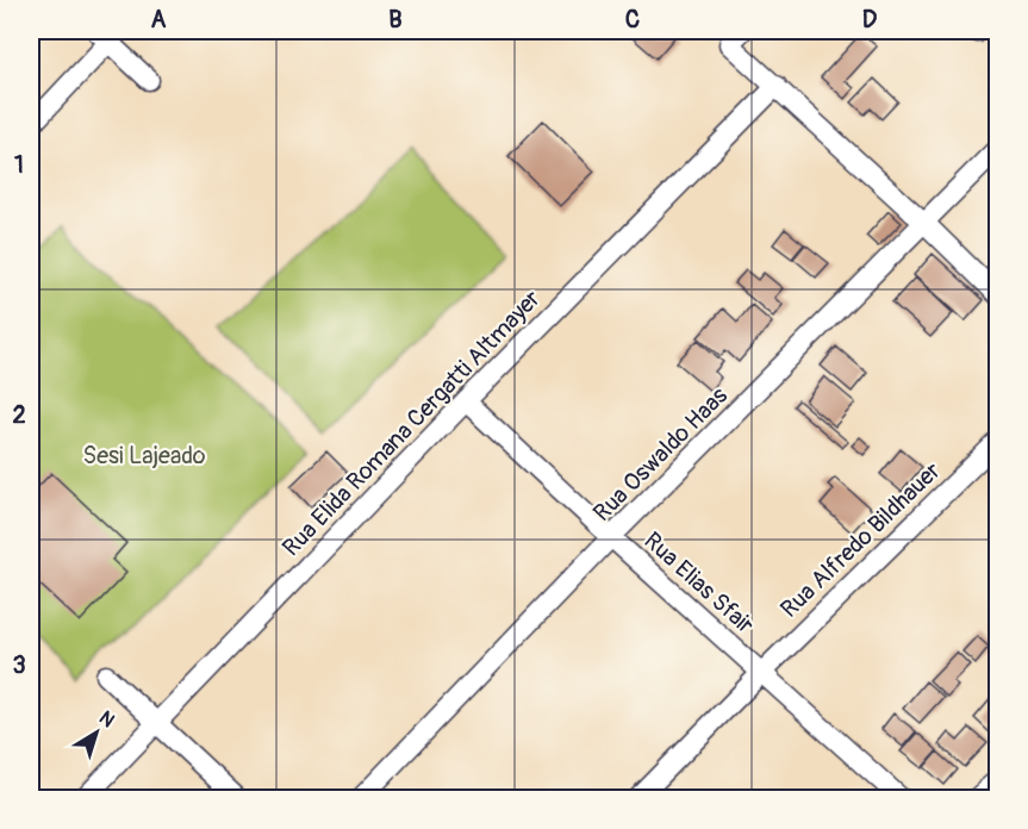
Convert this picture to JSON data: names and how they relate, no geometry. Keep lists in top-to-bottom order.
{
  "streets": {
    "street": [
      "Rua Elida Romana Cergatti Altmayer",
      "Rua Oswaldo Haas",
      "Rua Alfredo Bildhauer",
      "Rua Elias Sfair"
    ]
  },
  "crossings": [
    ["Rua Elida Romana Cergatti Altmayer", "Rua Elias Sfair"],
    ["Rua Oswaldo Haas", "Rua Elias Sfair"],
    ["Rua Alfredo Bildhauer", "Rua Elias Sfair"]
  ],
  "parks": ["Sesi Lajeado"],
  "north": "top right",
  "grid": {
    "columns": [
      "A",
      "B",
      "C",
      "D"
    ],
    "rows": ["1", "2", "3"]
  }
}
